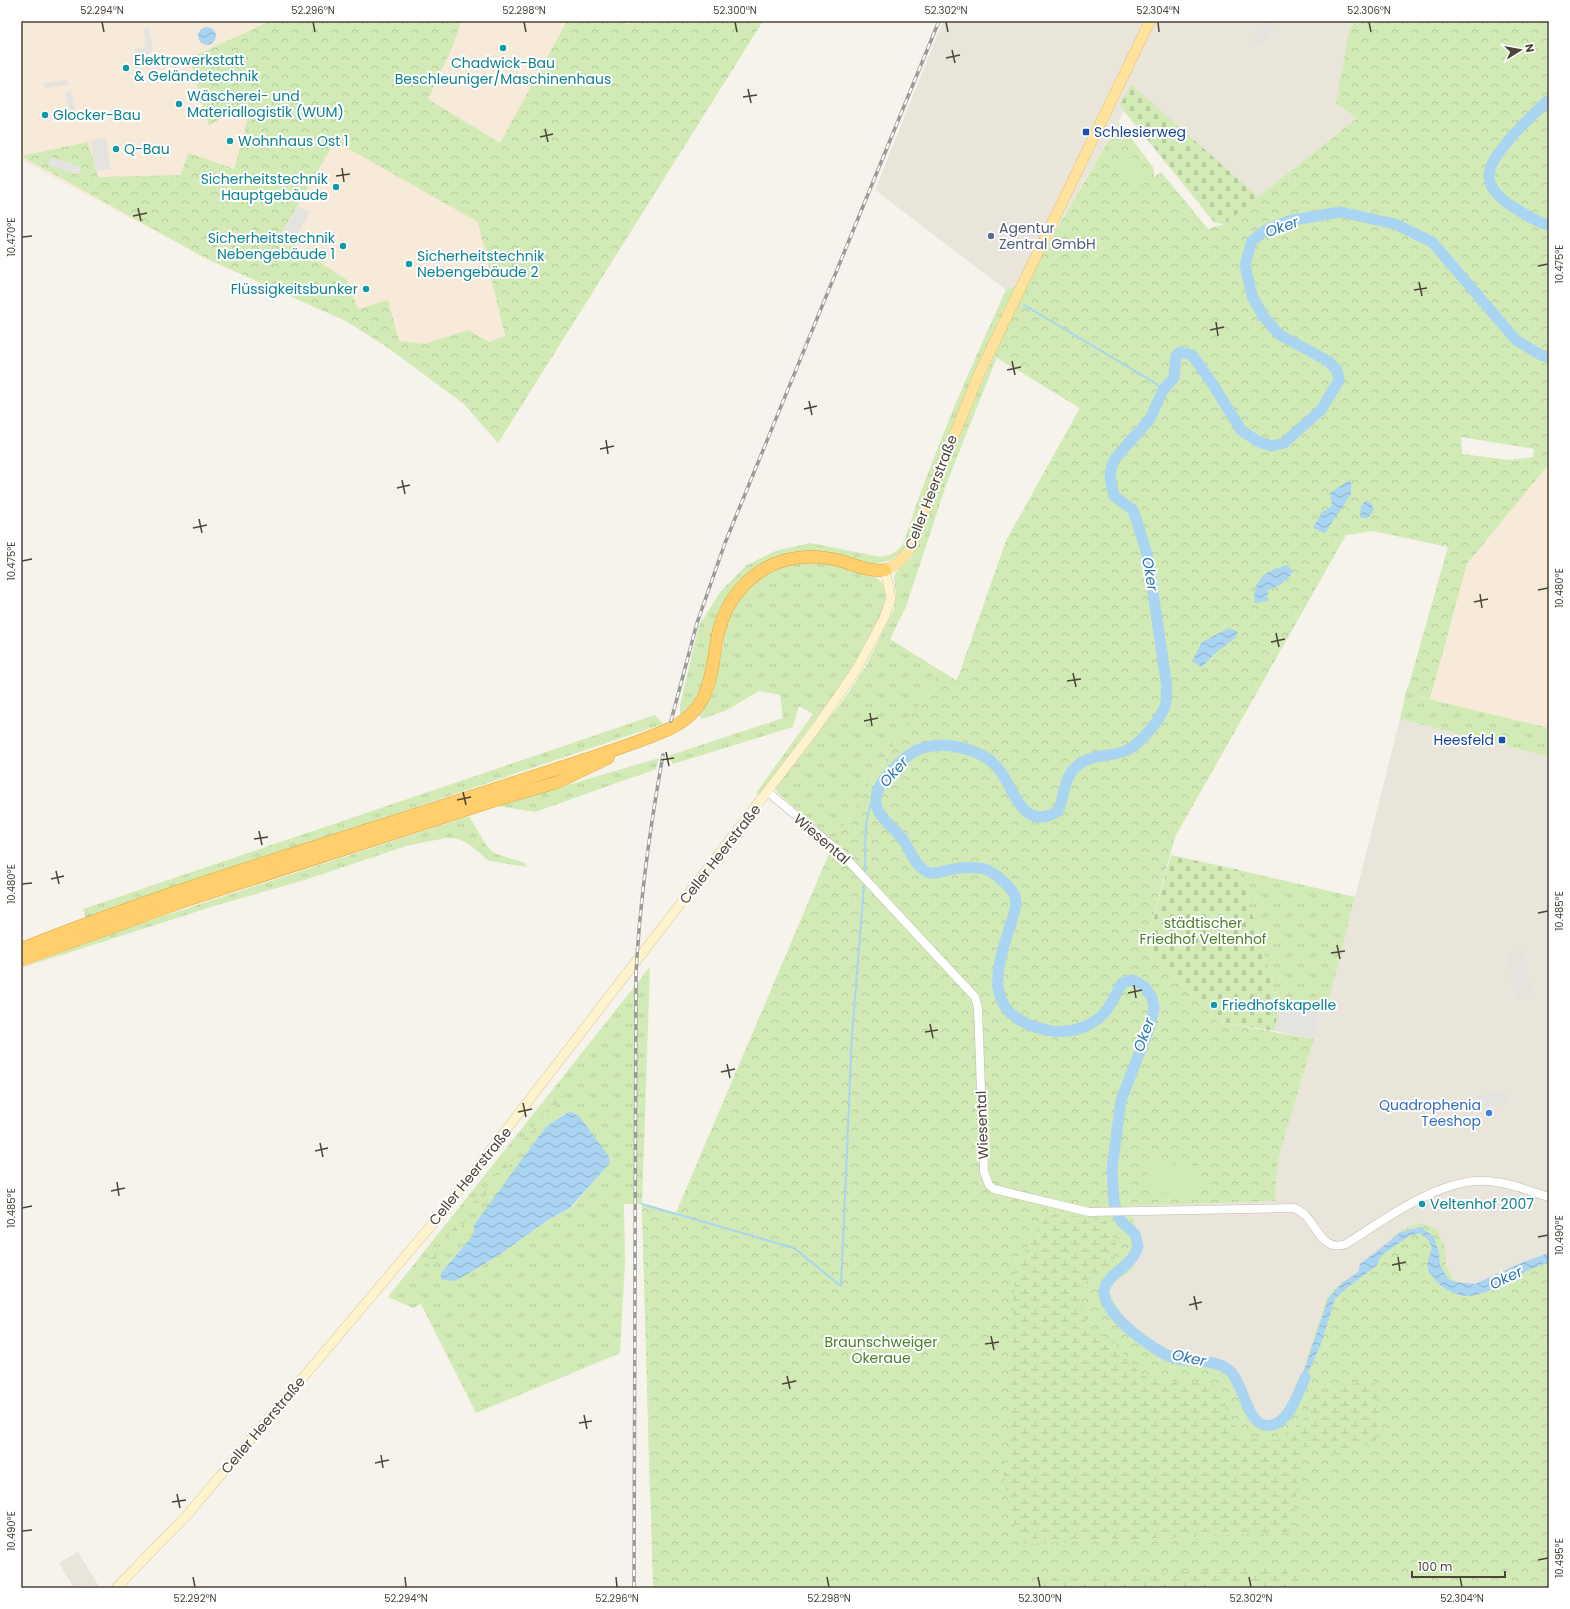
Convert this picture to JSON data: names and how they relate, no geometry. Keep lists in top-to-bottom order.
{
  "streets": {
    "main road": ["Celler Heerstraße"],
    "street": ["Wiesental"]
  },
  "crossings": [
    ["Celler Heerstraße", "Wiesental"]
  ],
  "water": ["Oker"],
  "parks": ["städtischer Friedhof Veltenhof", "Braunschweiger Okeraue"],
  "places": {
    "other": [
      "Chadwick-Bau Beschleuniger/Maschinenhaus",
      "Elektrowerkstatt & Geländetechnik",
      "Wäscherei- und Materiallogistik (WUM)",
      "Glocker-Bau",
      "Wohnhaus Ost 1",
      "Q-Bau",
      "Sicherheitstechnik Hauptgebäude",
      "Agentur Zentral GmbH",
      "Sicherheitstechnik Nebengebäude 1",
      "Sicherheitstechnik Nebengebäude 2",
      "Flüssigkeitsbunker",
      "Friedhofskapelle",
      "Quadrophenia Teeshop",
      "Veltenhof 2007"
    ],
    "transit": ["Schlesierweg", "Heesfeld"]
  },
  "scale_bar": "100 m",
  "north": "right",
  "coordinates": [
    "52.294°N",
    "52.296°N",
    "52.298°N",
    "52.300°N",
    "52.302°N",
    "52.304°N",
    "52.306°N",
    "10.470°E",
    "10.475°E",
    "10.480°E",
    "10.485°E",
    "10.490°E",
    "10.495°E",
    "52.292°N"
  ]
}
